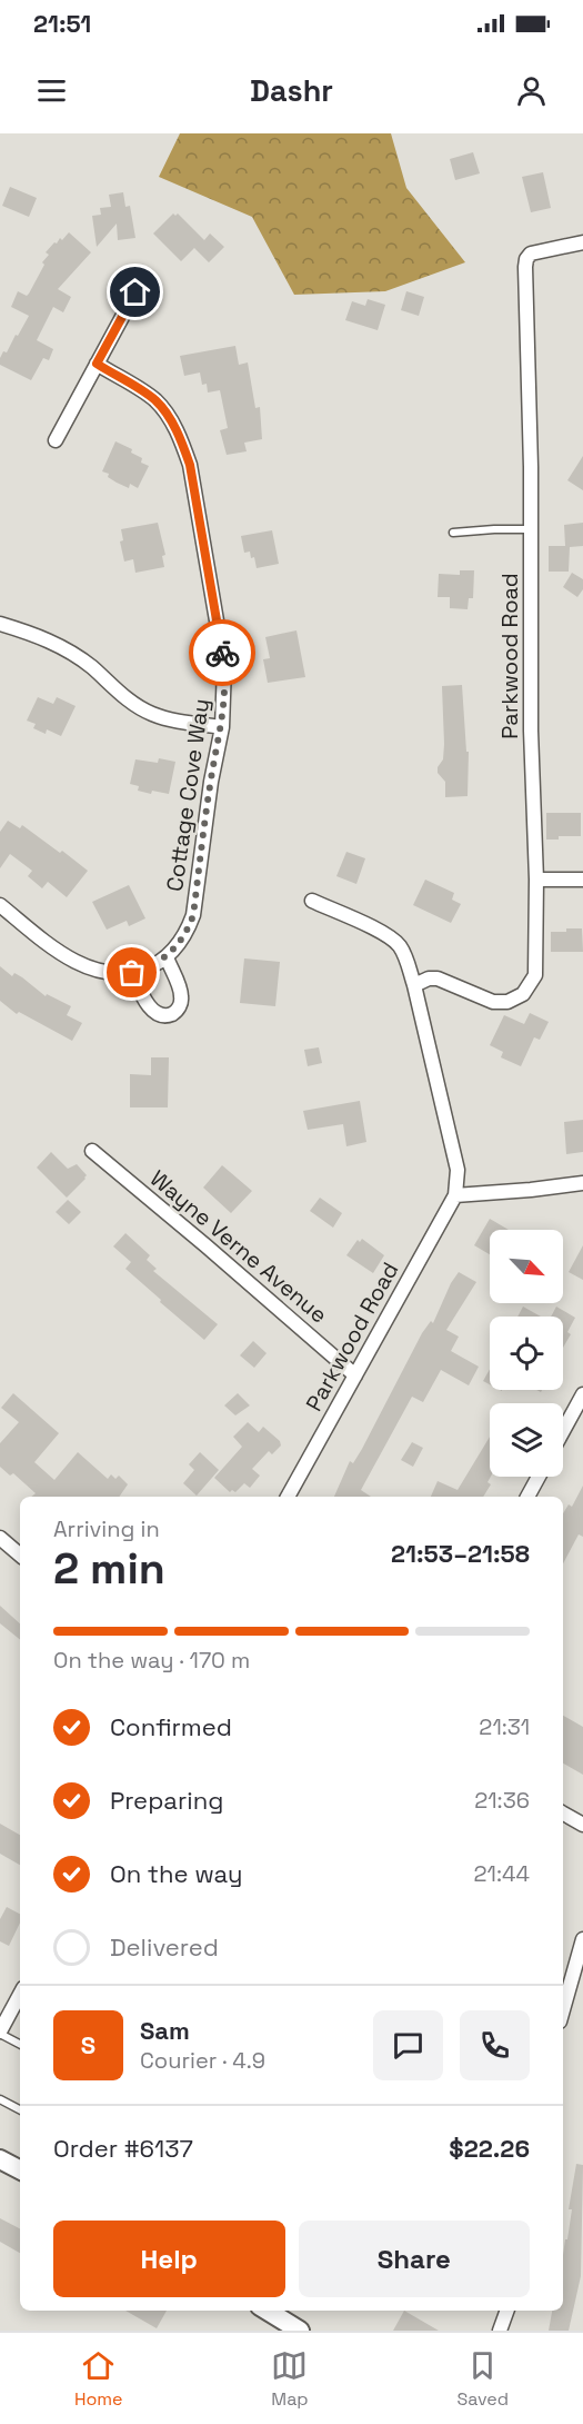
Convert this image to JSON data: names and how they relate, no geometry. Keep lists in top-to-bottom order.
{
  "streets": {
    "street": ["Parkwood Road", "Cottage Cove Way", "Wayne Verne Avenue"]
  },
  "crossings": [
    ["Parkwood Road", "Wayne Verne Avenue"]
  ],
  "north": "bottom right",
  "page": {
    "status": "21:51",
    "header": "Dashr",
    "heading": ["2 min", "Arriving in", "21:53–21:58"],
    "panel": [
      "Sam",
      "Courier · 4.9",
      "Order #6137",
      "$22.26"
    ],
    "bar": "On the way · 170 m",
    "list": [
      ["Confirmed", "21:31"],
      ["Preparing", "21:36"],
      ["On the way", "21:44"],
      "Delivered"
    ],
    "round": "S",
    "buttons": ["Help", "Share"],
    "tabs": ["Home", "Map", "Saved"]
  }
}
